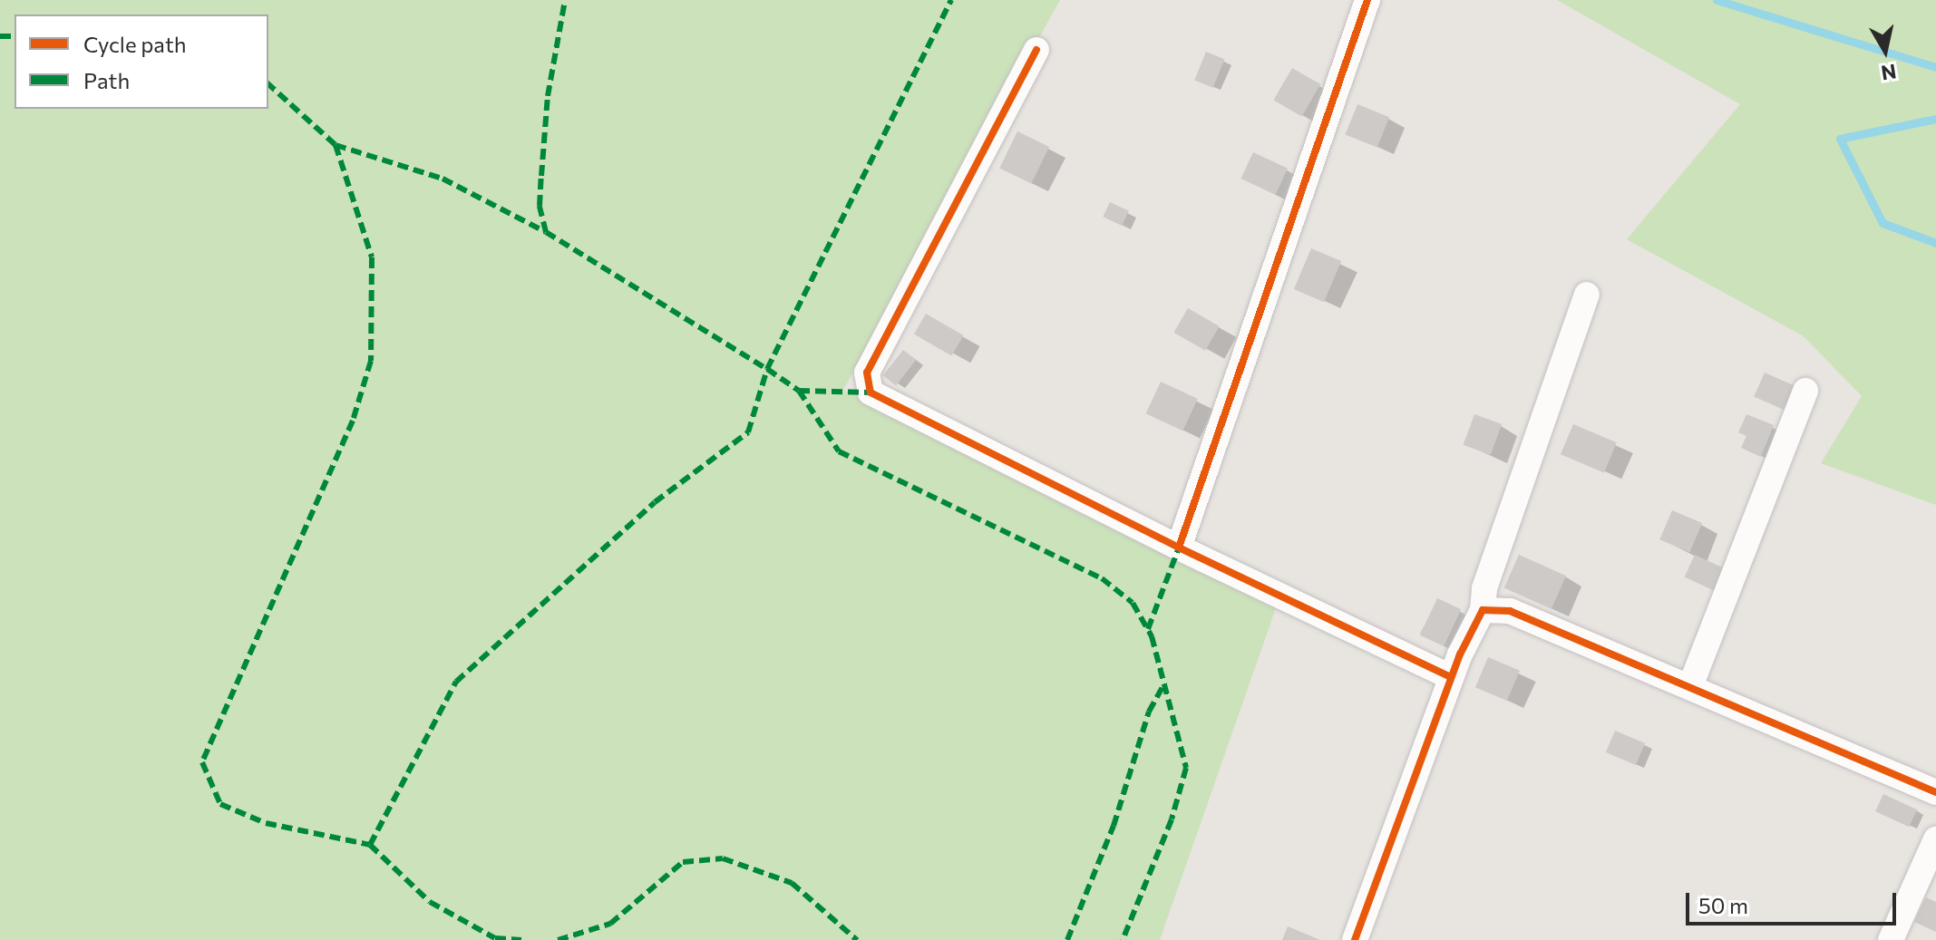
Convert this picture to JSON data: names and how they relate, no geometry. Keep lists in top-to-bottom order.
{
  "legend": ["Cycle path", "Path"],
  "scale_bar": "50 m",
  "north": "bottom"
}
